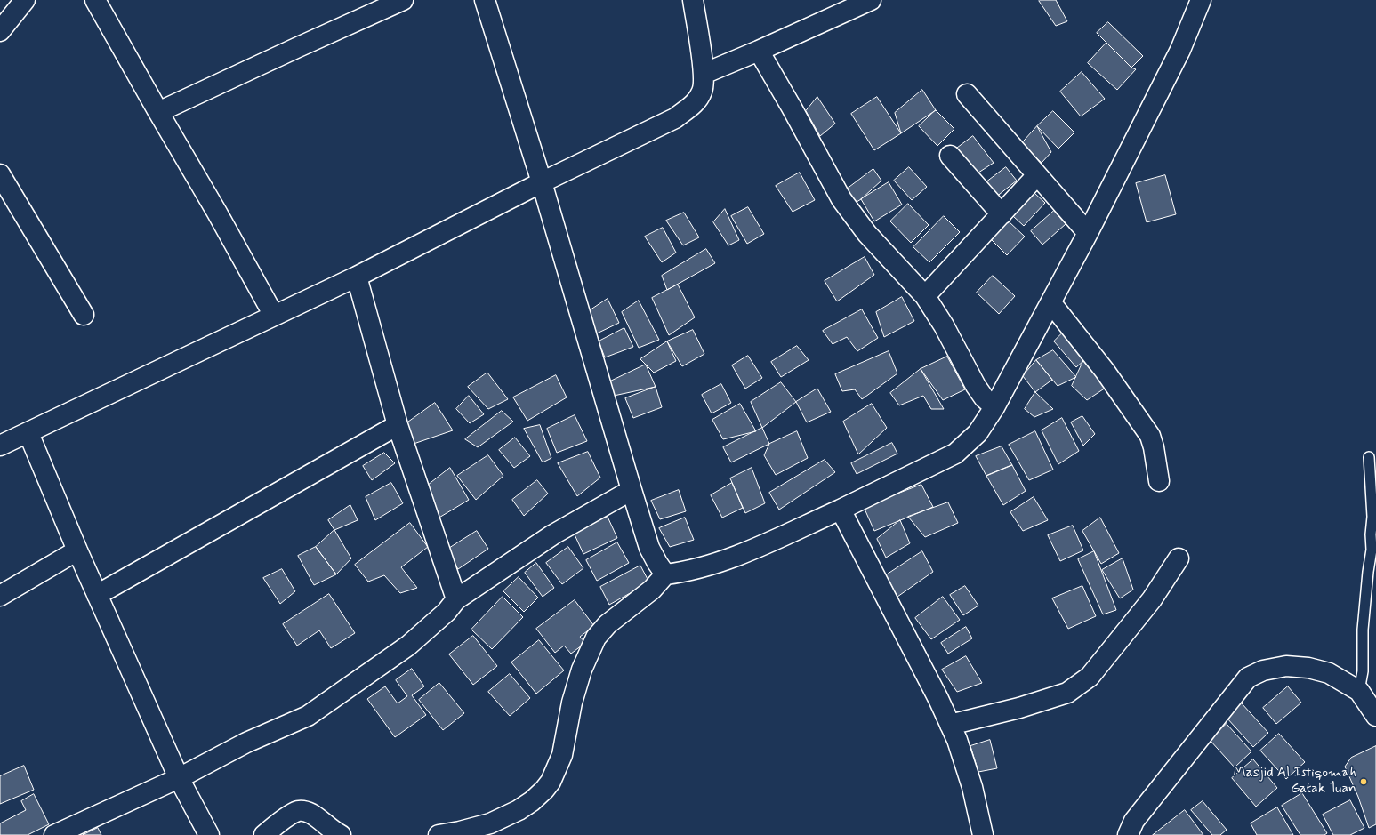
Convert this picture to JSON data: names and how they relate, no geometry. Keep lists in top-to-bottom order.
{
  "places": ["Masjid Al Istiqomah Gatak Tuan"]
}
